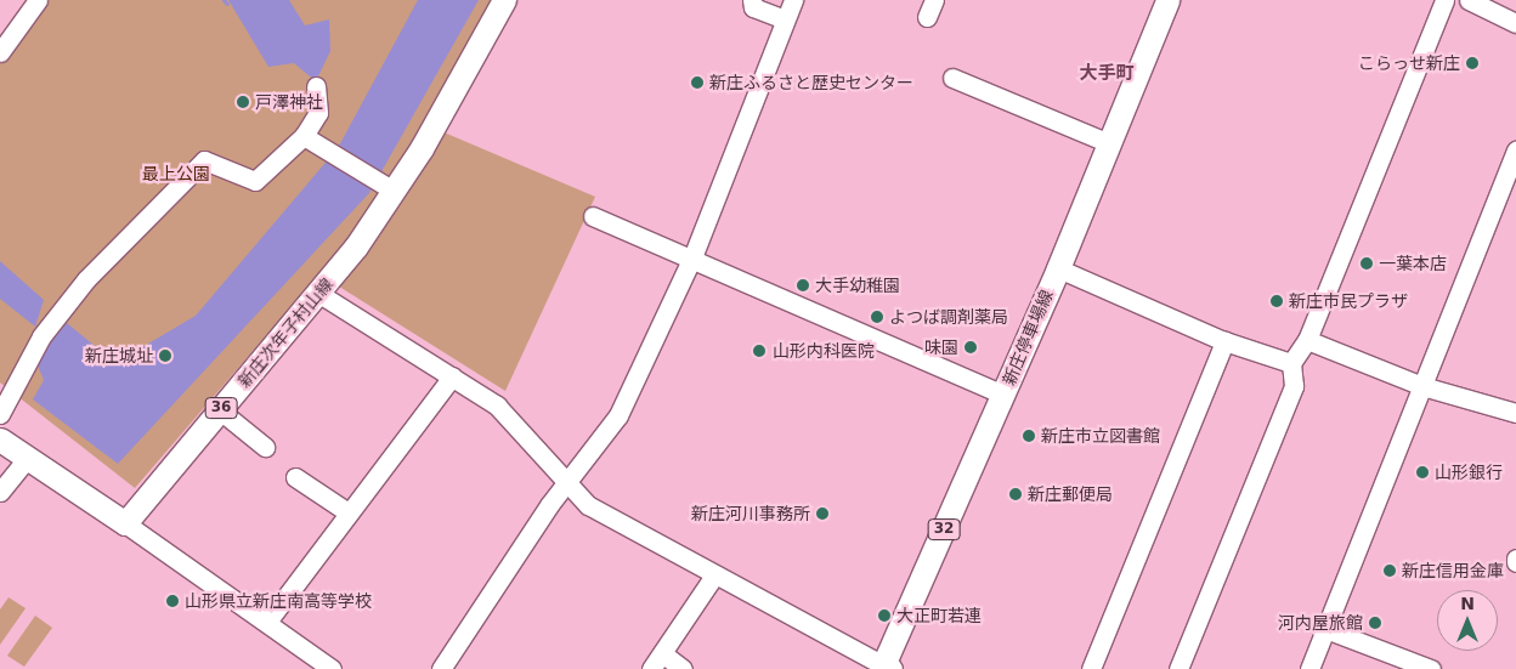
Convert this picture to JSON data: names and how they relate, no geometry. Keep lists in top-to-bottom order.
{
  "streets": {
    "main road": [
      "新庄次年子村山線",
      "新庄停車場線",
      "36",
      "32"
    ]
  },
  "districts": ["大手町"],
  "parks": ["最上公園"],
  "places": [
    "こらっせ新庄",
    "新庄ふるさと歴史センター",
    "戸澤神社",
    "一葉本店",
    "大手幼稚園",
    "新庄市民プラザ",
    "よつば調剤薬局",
    "味園",
    "山形内科医院",
    "新庄城址",
    "新庄市立図書館",
    "山形銀行",
    "新庄郵便局",
    "新庄河川事務所",
    "新庄信用金庫",
    "山形県立新庄南高等学校",
    "大正町若連",
    "河内屋旅館"
  ],
  "north": "top"
}
